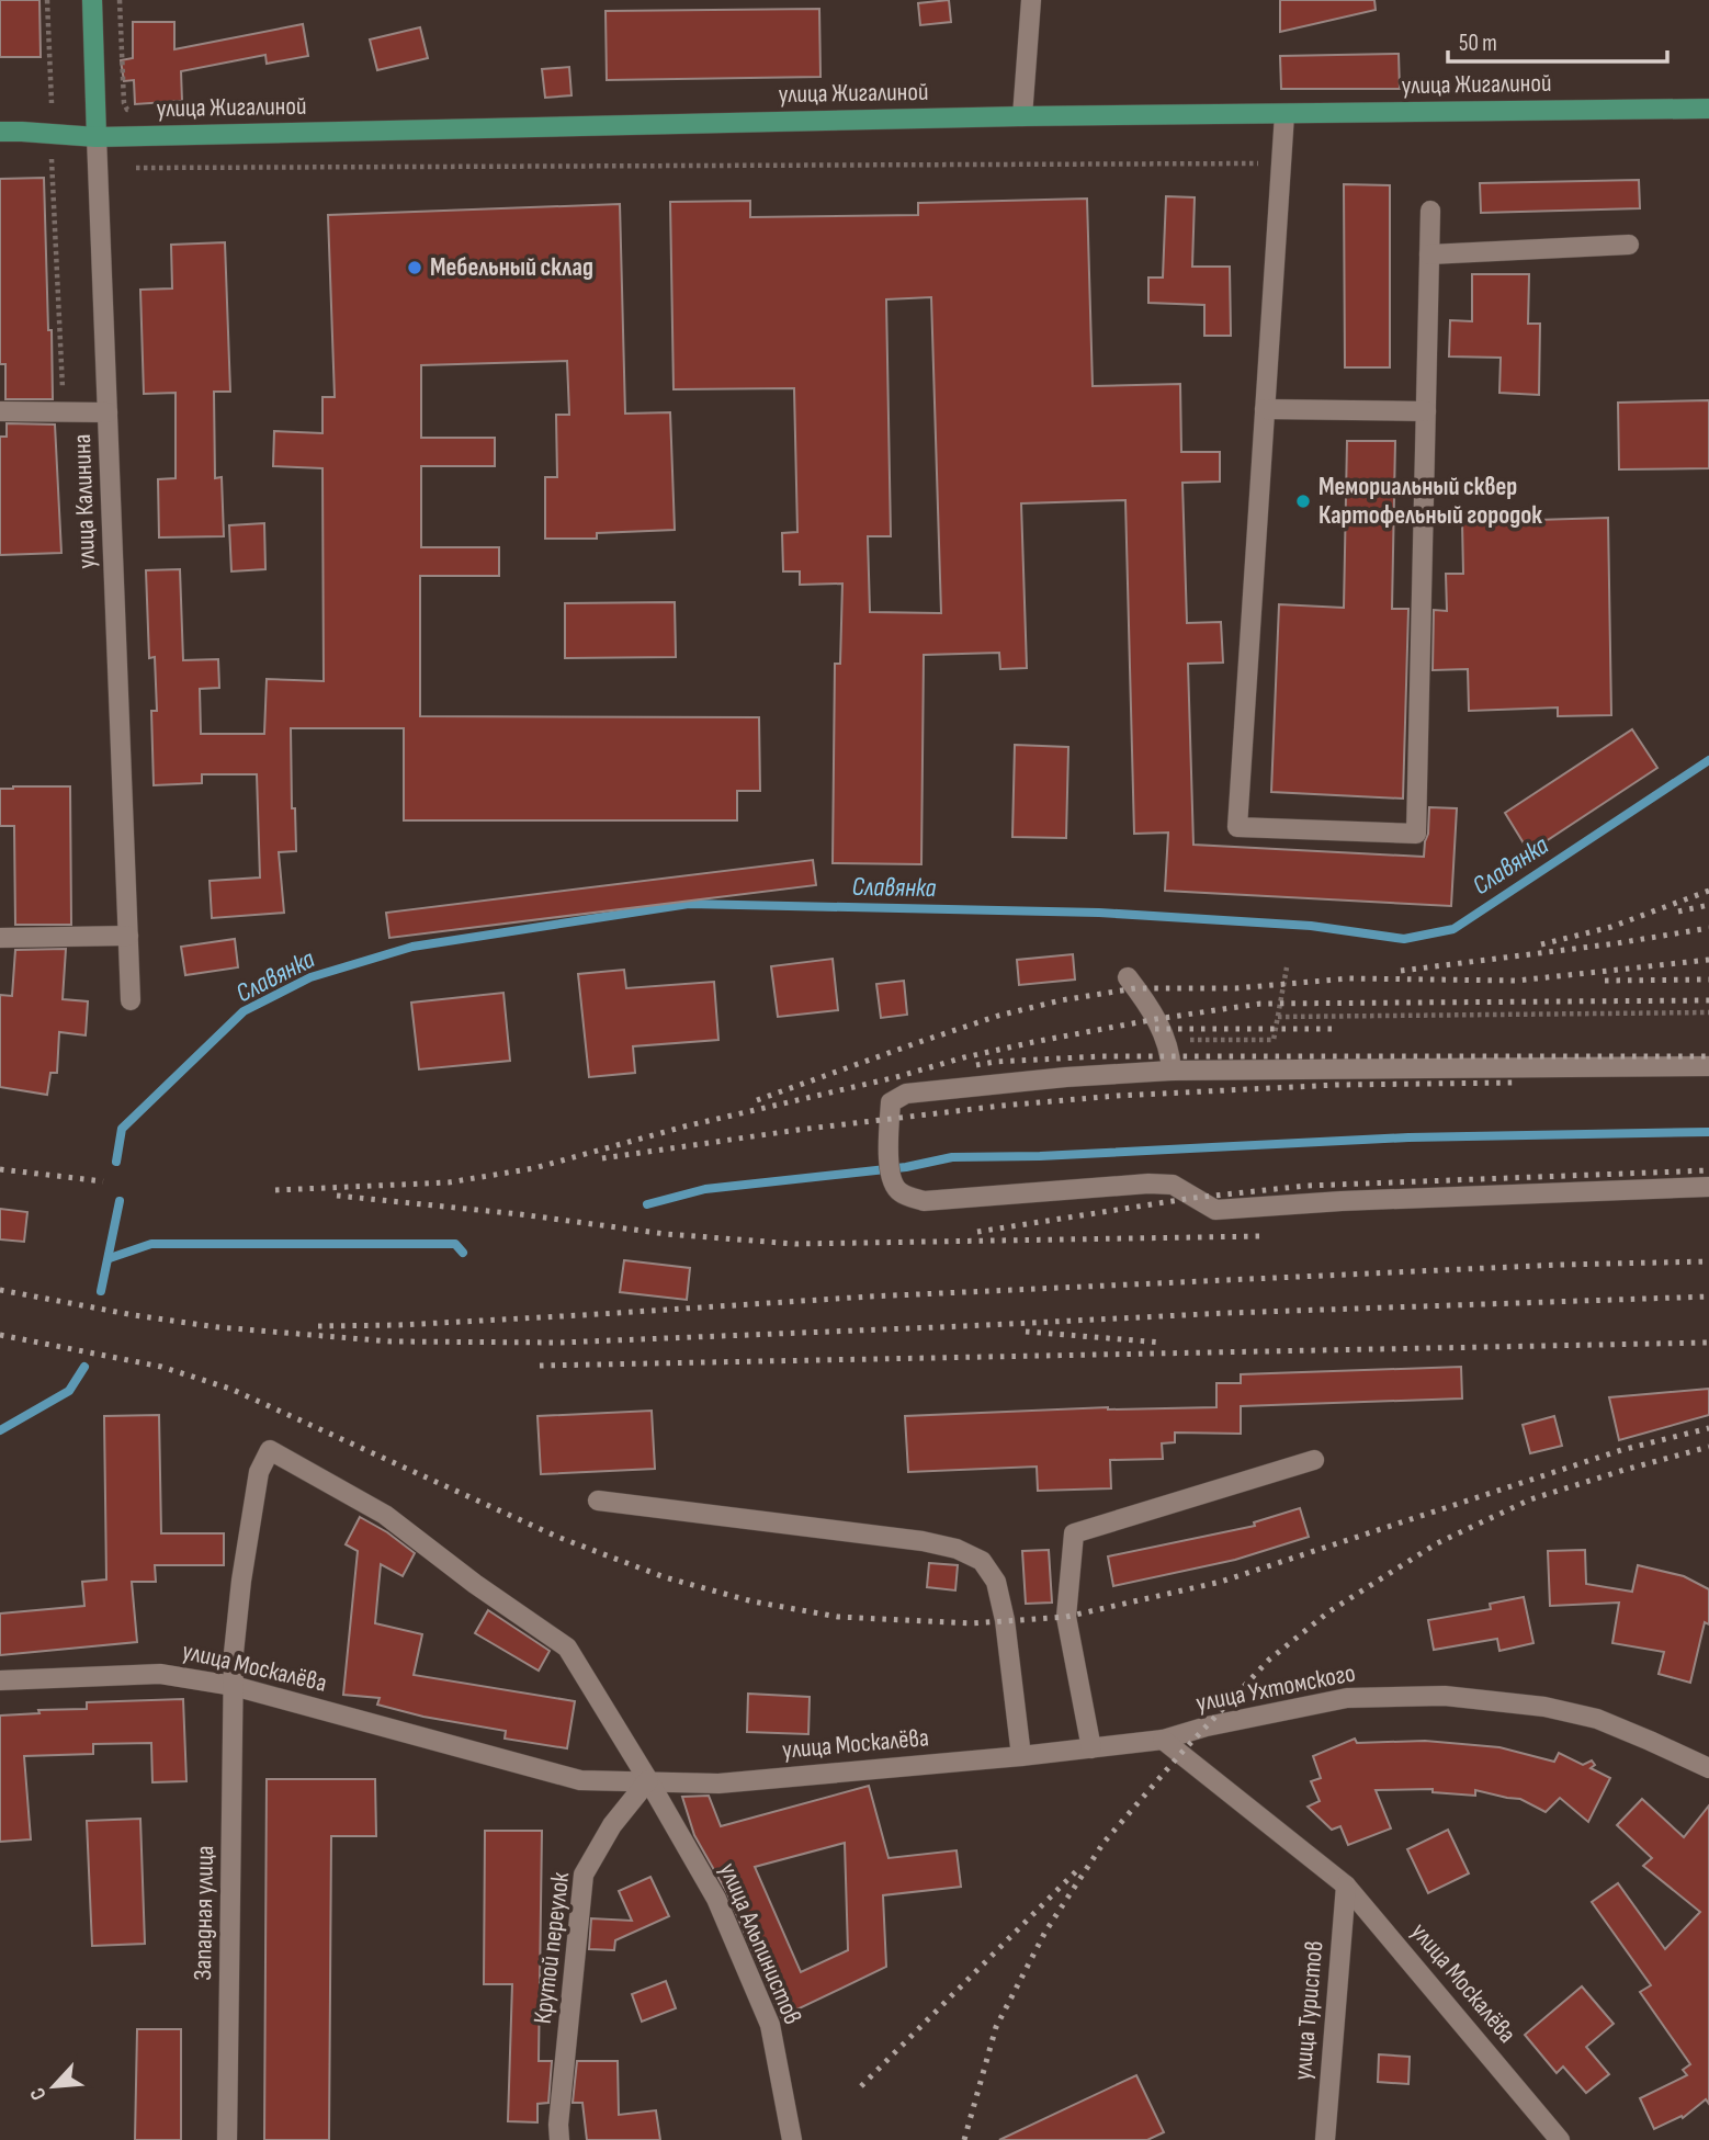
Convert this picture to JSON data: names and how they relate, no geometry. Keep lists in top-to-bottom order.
{
  "streets": {
    "main road": ["улица Жигалиной", "улица Калинина"],
    "street": [
      "улица Москалёва",
      "улица Ухтомского",
      "Западная улица",
      "улица Альпинистов",
      "Крутой переулок",
      "улица Туристов"
    ]
  },
  "crossings": [
    ["улица Жигалиной", "улица Калинина"],
    ["улица Москалёва", "улица Ухтомского"],
    ["улица Москалёва", "Западная улица"],
    ["улица Москалёва", "улица Альпинистов"],
    ["улица Москалёва", "Крутой переулок"],
    ["улица Москалёва", "улица Туристов"],
    ["Западная улица", "улица Альпинистов"],
    ["Западная улица", "Крутой переулок"],
    ["улица Альпинистов", "Крутой переулок"]
  ],
  "water": ["Славянка"],
  "places": ["Мебельный склад", "Мемориальный сквер Картофельный городок"],
  "scale_bar": "50 m",
  "north": "bottom left"
}
